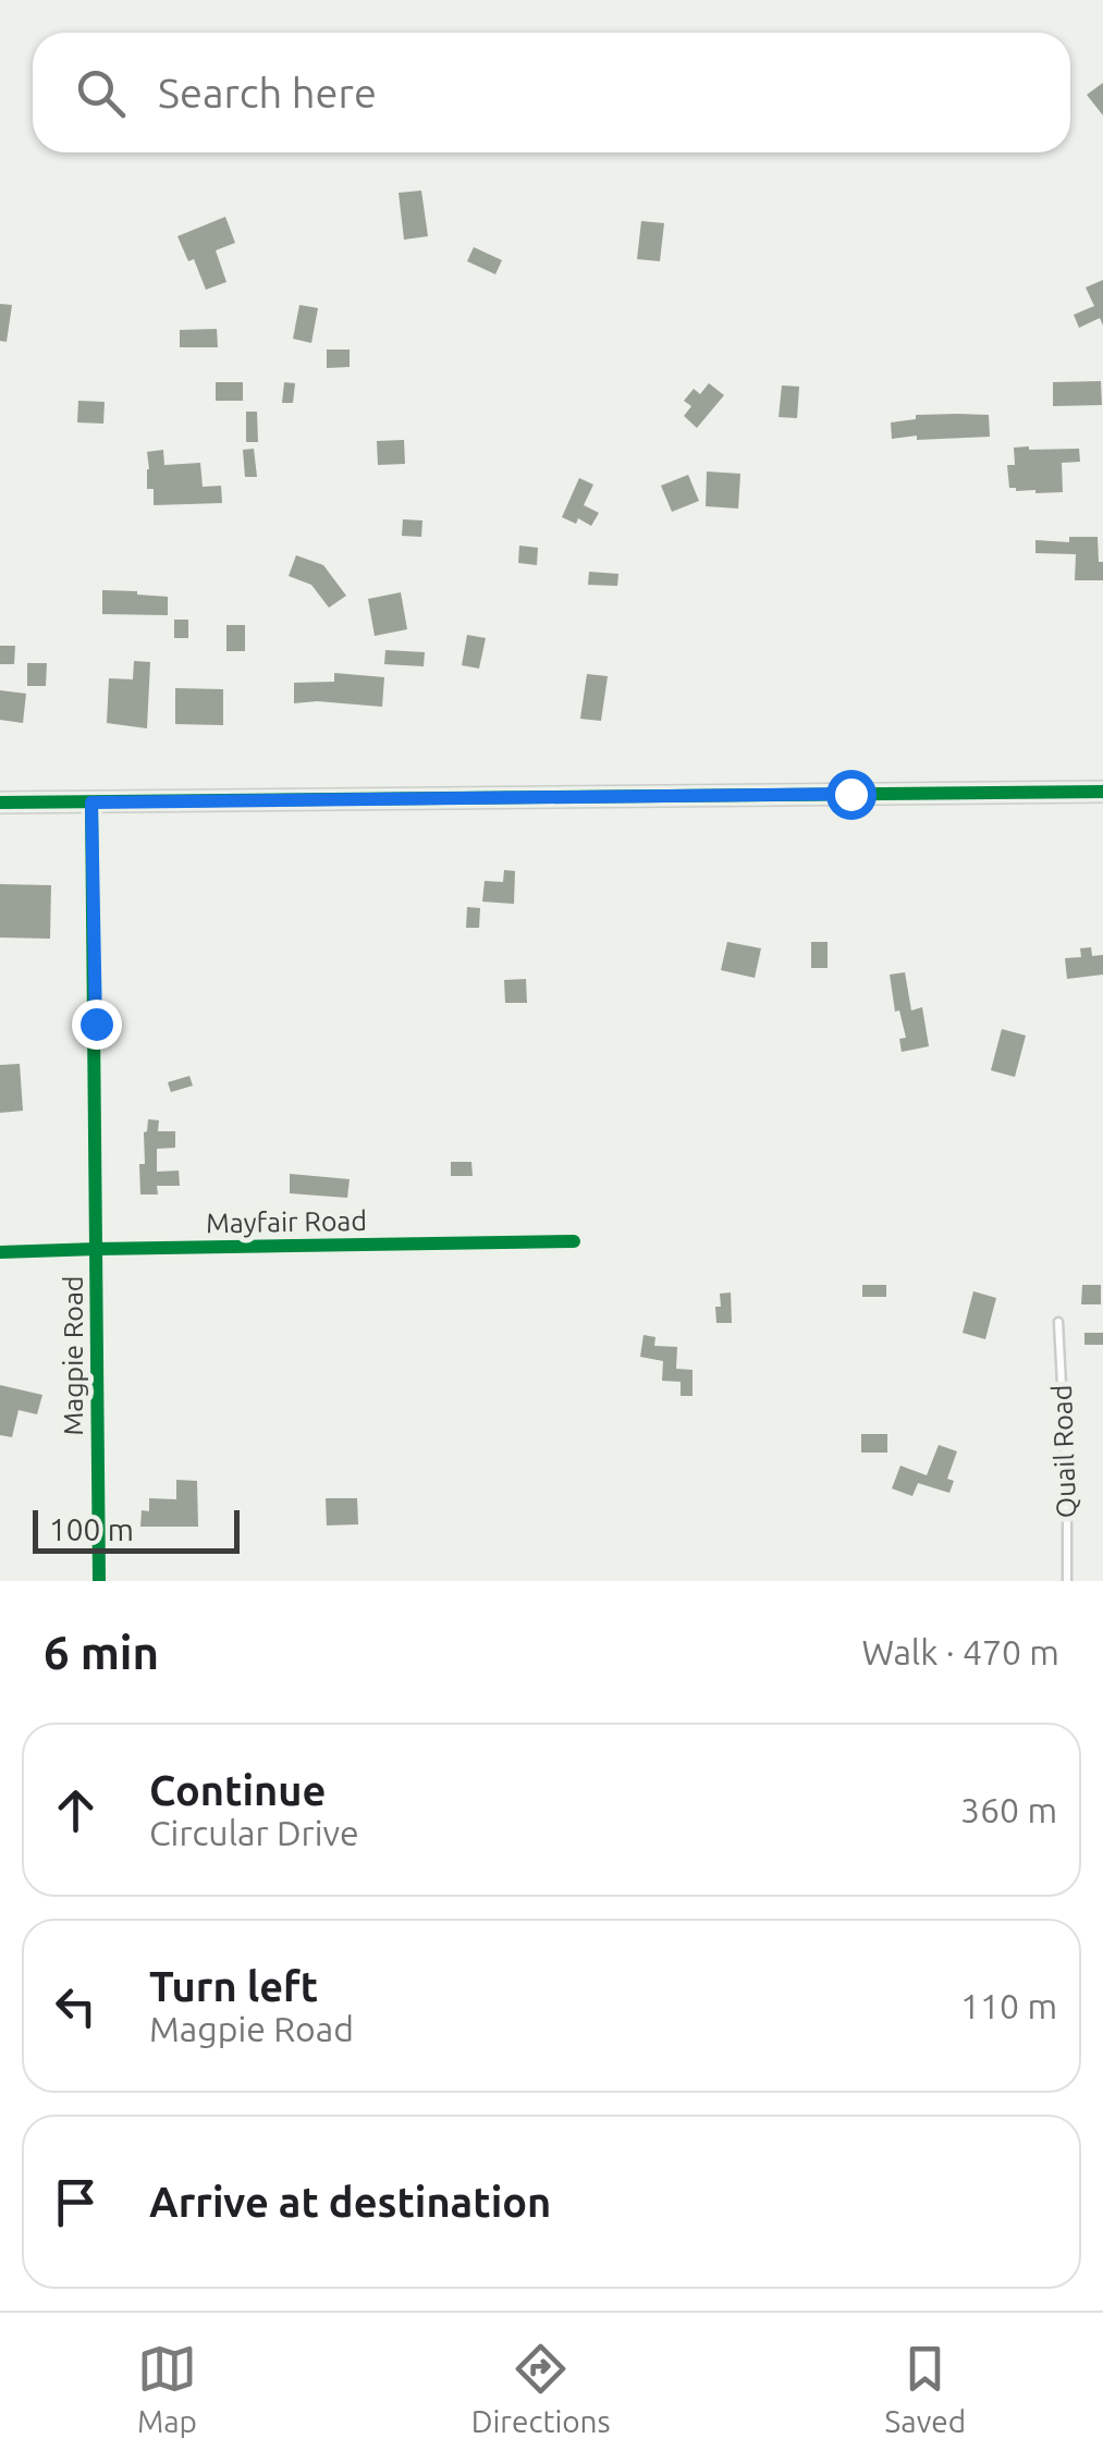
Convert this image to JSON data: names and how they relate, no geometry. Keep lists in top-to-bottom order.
{
  "streets": {
    "street": ["Mayfair Road", "Magpie Road"],
    "lane": ["Quail Road"]
  },
  "crossings": [
    ["Mayfair Road", "Magpie Road"]
  ],
  "scale_bar": "100 m",
  "page": {
    "search": "Search here",
    "scale": "100 m",
    "heading": ["6 min", "Walk · 470 m"],
    "list": [
      ["Continue", "Circular Drive", "360 m"],
      ["Turn left", "Magpie Road", "110 m"],
      "Arrive at destination"
    ],
    "nav": ["Map", "Directions", "Saved"]
  }
}
